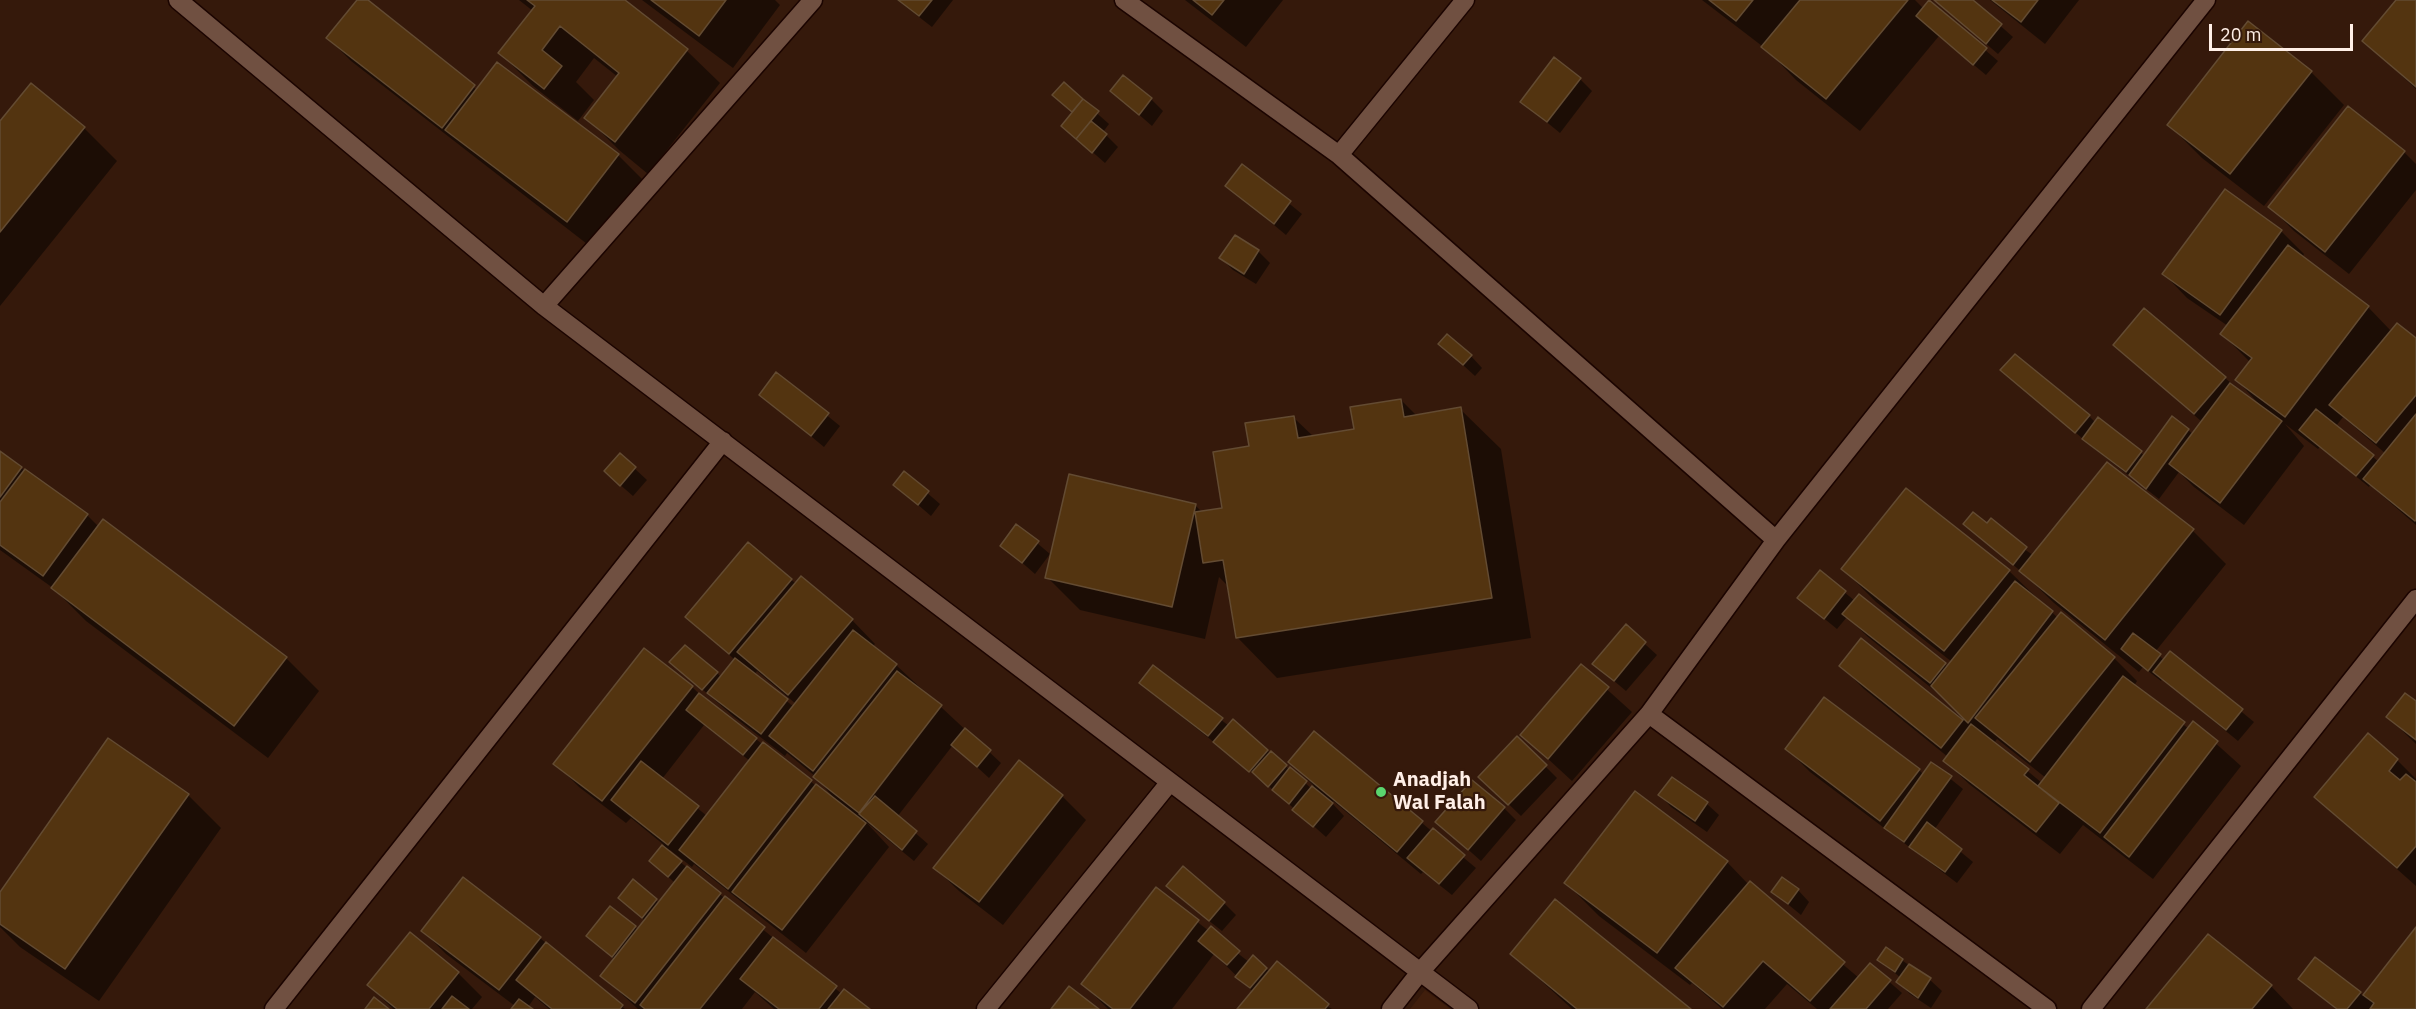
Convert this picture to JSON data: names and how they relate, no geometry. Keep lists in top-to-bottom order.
{
  "places": ["Anadjah Wal Falah"],
  "scale_bar": "20 m"
}
